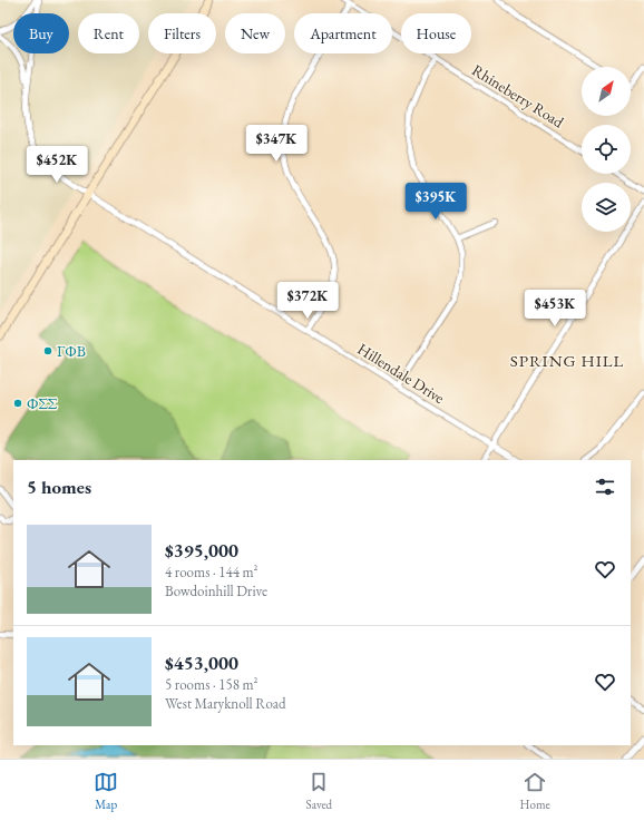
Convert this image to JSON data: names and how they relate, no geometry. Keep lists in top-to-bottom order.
{
  "streets": {
    "street": ["Rhineberry Road", "Hillendale Drive"]
  },
  "districts": ["SPRING HILL"],
  "places": ["ΓΦB", "ΦΣΣ"],
  "north": "top right",
  "page": {
    "chip": [
      "Buy",
      "Rent",
      "Filters",
      "New",
      "Apartment",
      "House"
    ],
    "price": [
      "$347K",
      "$452K",
      "$395K",
      "$372K",
      "$453K"
    ],
    "heading": "5 homes",
    "list": [
      {
        "name": "$395,000",
        "note": "4 rooms · 144 m² · Bowdoinhill Drive"
      },
      {
        "name": "$453,000",
        "note": "5 rooms · 158 m² · West Maryknoll Road"
      }
    ],
    "tabs": ["Map", "Saved", "Home"]
  }
}
